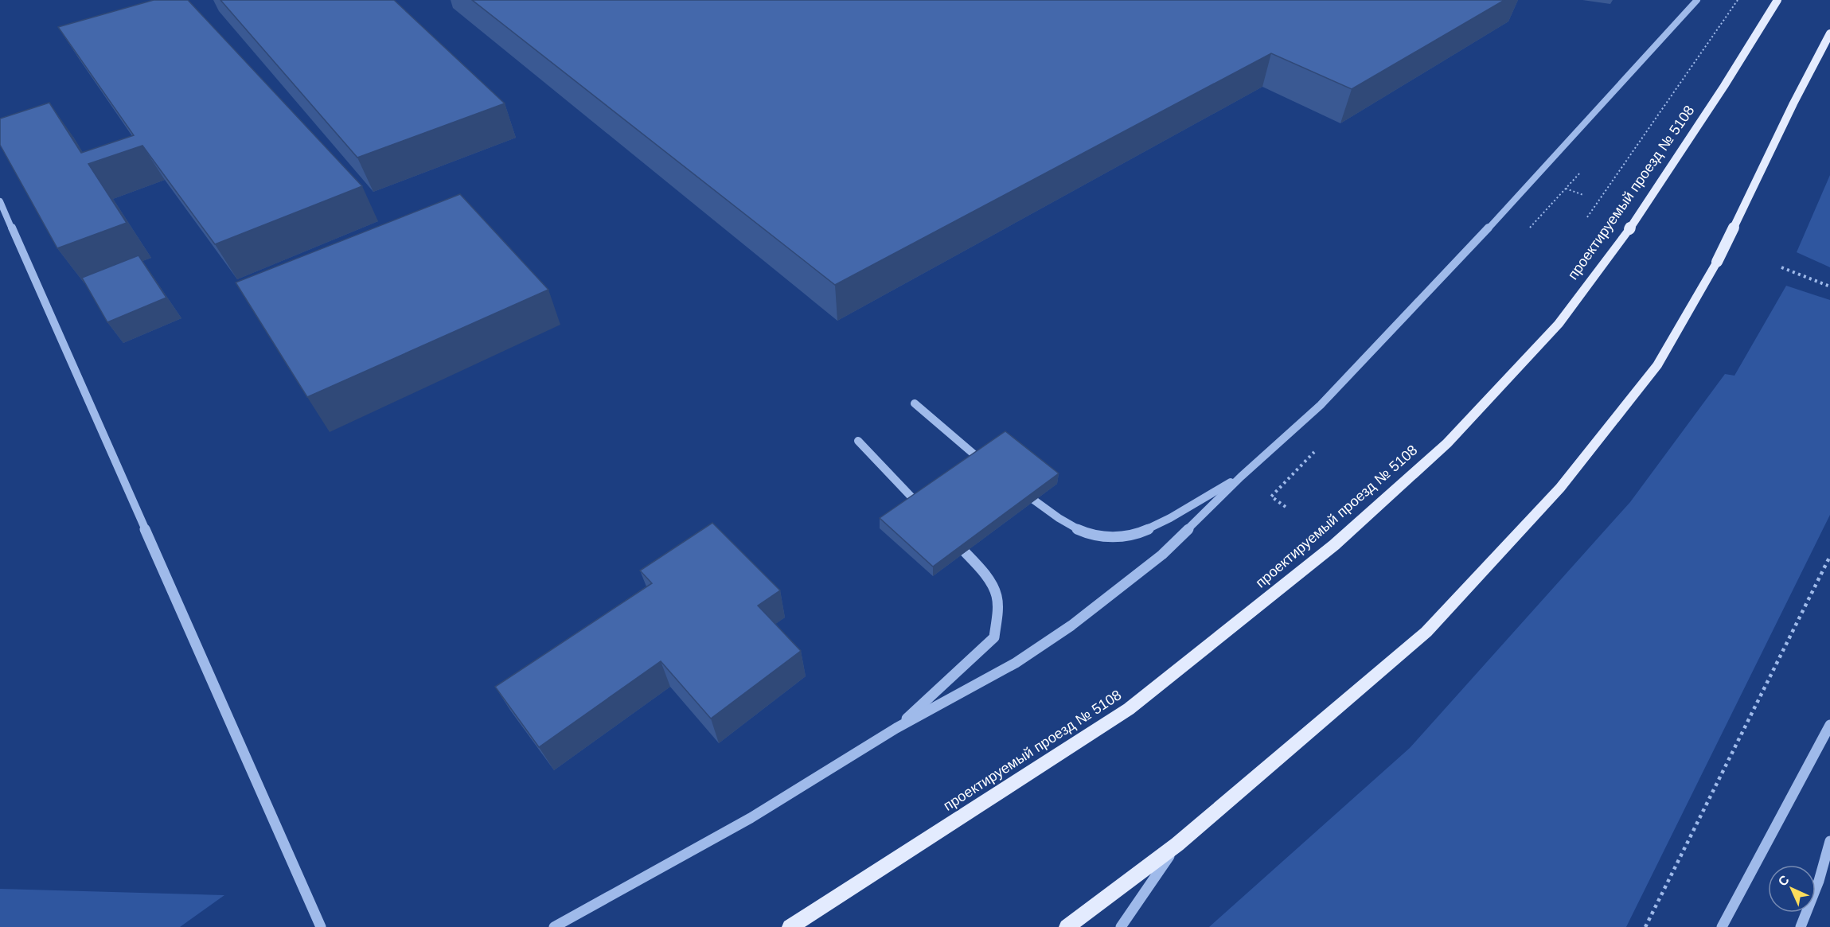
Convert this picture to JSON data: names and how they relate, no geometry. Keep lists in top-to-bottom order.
{
  "streets": {
    "main road": ["проектируемый проезд № 5108"]
  },
  "north": "top left"
}
